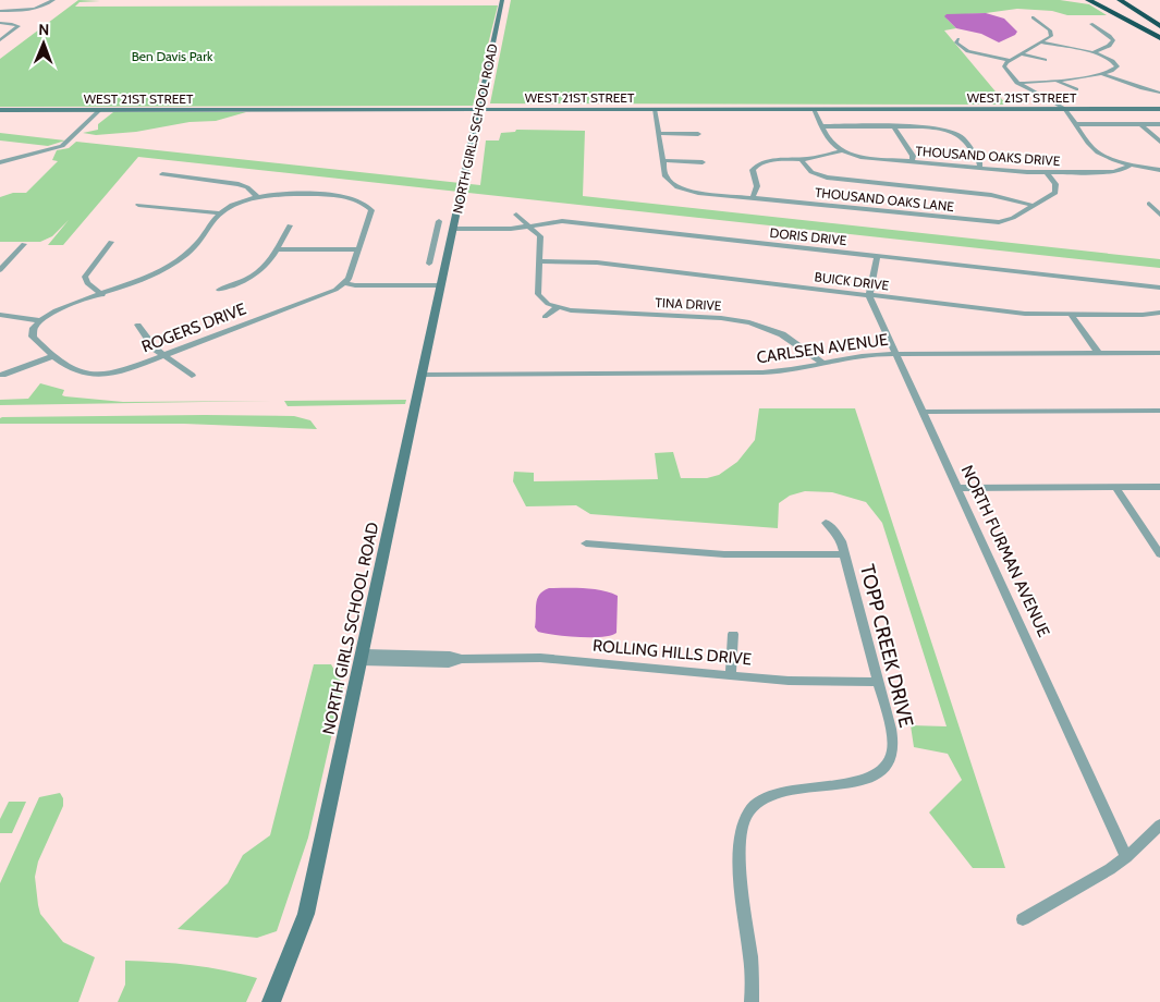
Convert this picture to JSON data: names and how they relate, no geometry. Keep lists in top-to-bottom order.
{
  "streets": {
    "main road": ["WEST 21ST STREET", "NORTH GIRLS SCHOOL ROAD"],
    "street": [
      "THOUSAND OAKS DRIVE",
      "THOUSAND OAKS LANE",
      "DORIS DRIVE",
      "BUICK DRIVE",
      "TINA DRIVE",
      "ROGERS DRIVE",
      "CARLSEN AVENUE",
      "NORTH FURMAN AVENUE",
      "TOPP CREEK DRIVE",
      "ROLLING HILLS DRIVE"
    ]
  },
  "crossings": [
    ["WEST 21ST STREET", "NORTH GIRLS SCHOOL ROAD"],
    ["NORTH GIRLS SCHOOL ROAD", "DORIS DRIVE"],
    ["NORTH GIRLS SCHOOL ROAD", "CARLSEN AVENUE"],
    ["NORTH GIRLS SCHOOL ROAD", "ROLLING HILLS DRIVE"],
    ["THOUSAND OAKS DRIVE", "THOUSAND OAKS LANE"],
    ["BUICK DRIVE", "NORTH FURMAN AVENUE"],
    ["TINA DRIVE", "CARLSEN AVENUE"],
    ["CARLSEN AVENUE", "NORTH FURMAN AVENUE"],
    ["TOPP CREEK DRIVE", "ROLLING HILLS DRIVE"]
  ],
  "parks": ["Ben Davis Park"],
  "north": "top"
}
